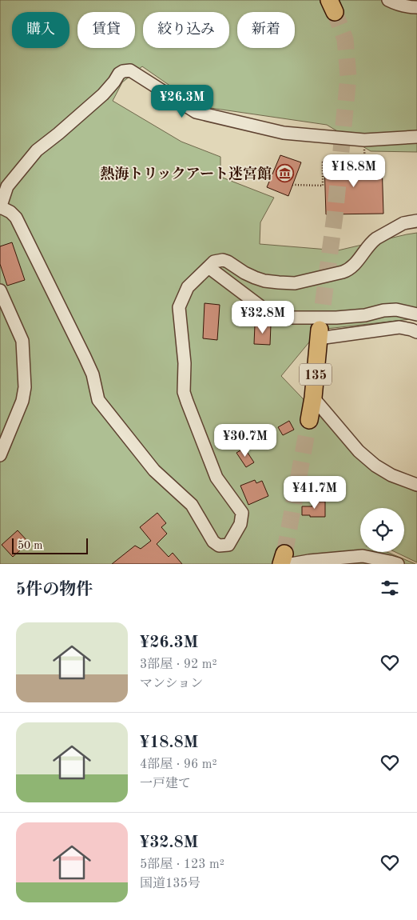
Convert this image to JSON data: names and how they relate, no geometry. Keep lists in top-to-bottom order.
{
  "streets": {
    "highway": ["135"]
  },
  "places": {
    "museum": ["熱海トリックアート迷宮館"]
  },
  "scale_bar": "50 m",
  "page": {
    "chip": [
      "購入",
      "賃貸",
      "絞り込み",
      "新着"
    ],
    "price": [
      "¥26.3M",
      "¥18.8M",
      "¥32.8M",
      "¥30.7M",
      "¥41.7M"
    ],
    "scale": "50 m",
    "heading": "5件の物件",
    "list": [
      {
        "name": "¥26.3M",
        "note": "3部屋 · 92 m² · マンション"
      },
      {
        "name": "¥18.8M",
        "note": "4部屋 · 96 m² · 一戸建て"
      },
      {
        "name": "¥32.8M",
        "note": "5部屋 · 123 m² · 国道135号"
      }
    ]
  }
}
